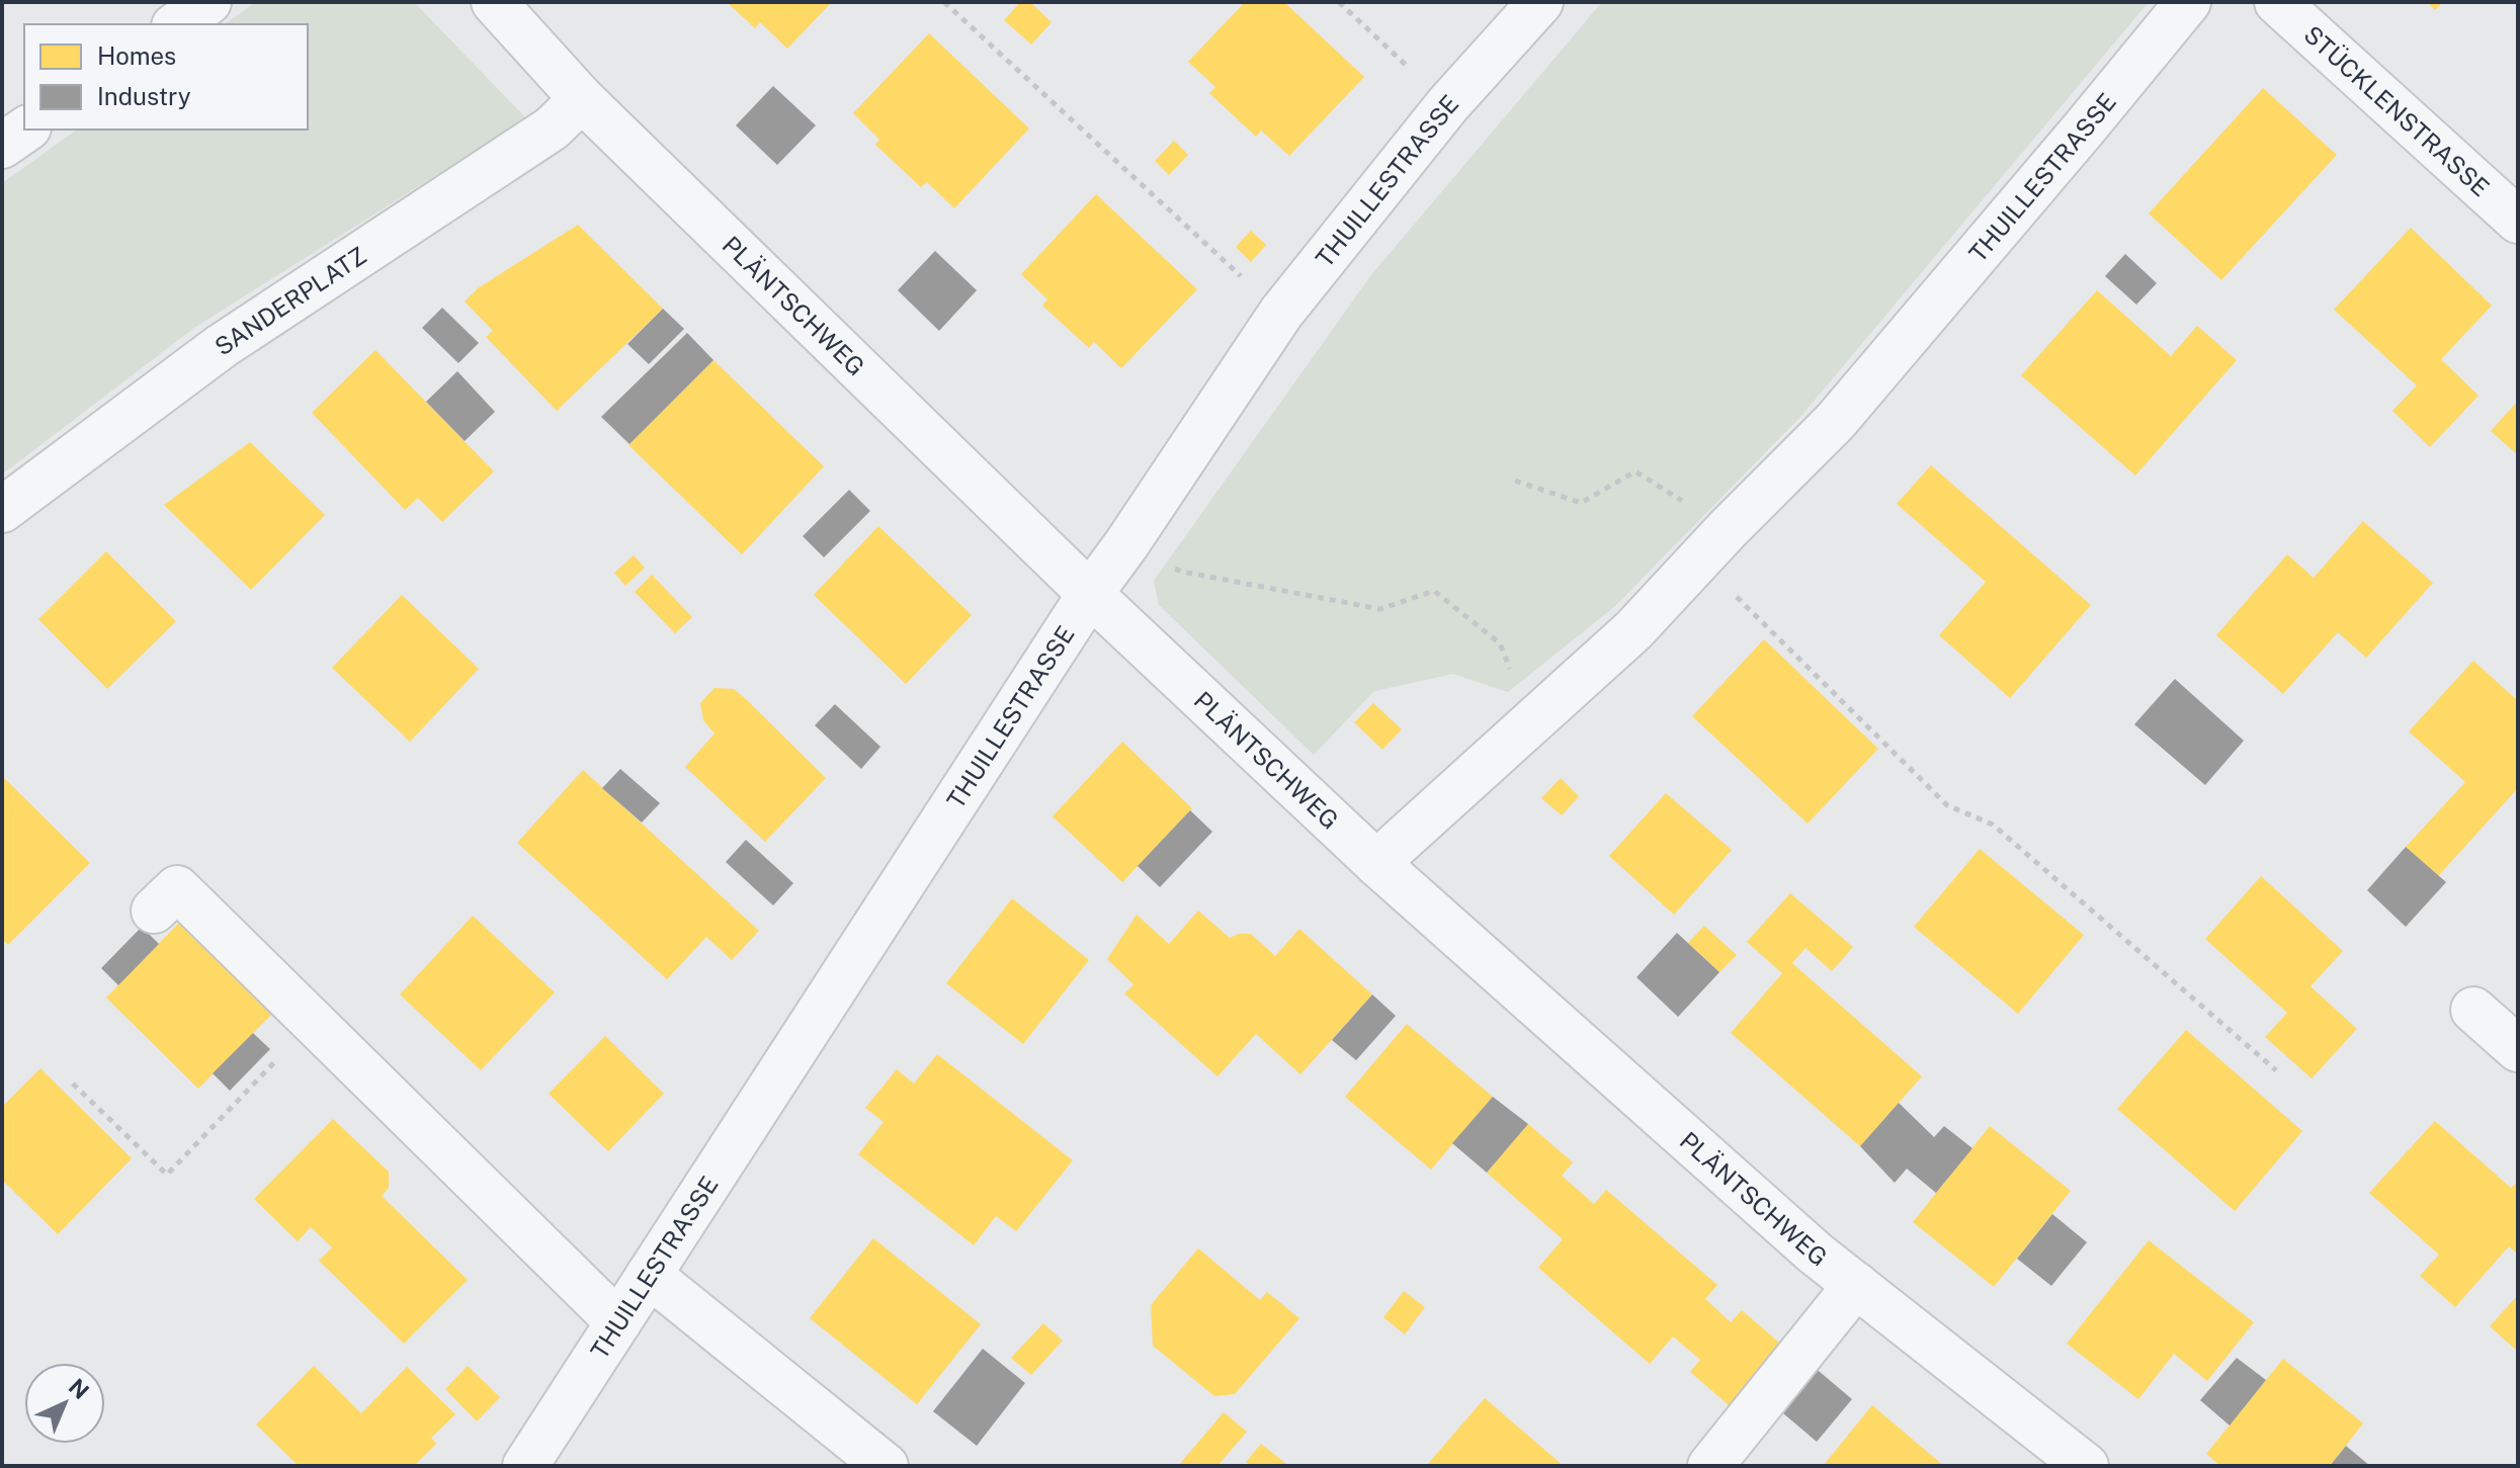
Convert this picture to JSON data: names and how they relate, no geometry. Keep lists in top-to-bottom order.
{
  "streets": {
    "street": [
      "STÜCKLENSTRASSE",
      "THUILLESTRASSE",
      "SANDERPLATZ",
      "PLÄNTSCHWEG"
    ]
  },
  "crossings": [
    ["THUILLESTRASSE", "PLÄNTSCHWEG"],
    ["SANDERPLATZ", "PLÄNTSCHWEG"]
  ],
  "legend": ["Homes", "Industry"],
  "north": "top right"
}
